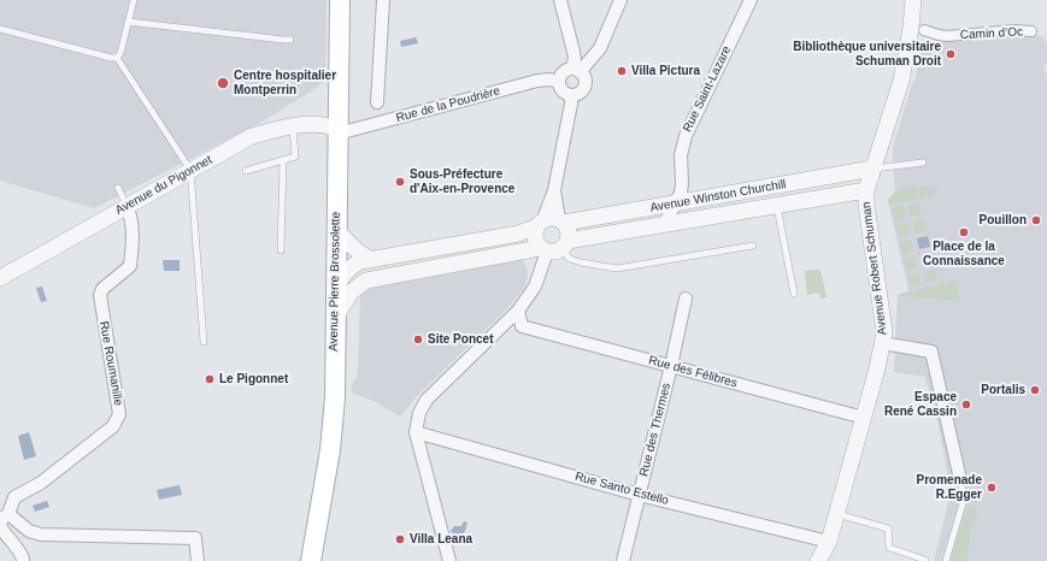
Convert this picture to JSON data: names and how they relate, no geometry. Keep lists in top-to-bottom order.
{
  "streets": {
    "main road": ["Avenue Pierre Brossolette"],
    "street": [
      "Camin d’Oc",
      "Rue Saint-Lazare",
      "Rue de la Poudrière",
      "Avenue du Pigonnet",
      "Avenue Winston Churchill",
      "Avenue Robert Schuman",
      "Rue Roumanille",
      "Rue des Félibres",
      "Rue des Thermes",
      "Rue Santo Estello"
    ]
  },
  "crossings": [
    ["Rue Saint-Lazare", "Avenue Winston Churchill"],
    ["Rue de la Poudrière", "Avenue du Pigonnet"],
    ["Rue de la Poudrière", "Avenue Pierre Brossolette"],
    ["Avenue du Pigonnet", "Avenue Pierre Brossolette"],
    ["Avenue du Pigonnet", "Rue Roumanille"],
    ["Avenue Winston Churchill", "Avenue Robert Schuman"],
    ["Avenue Winston Churchill", "Avenue Pierre Brossolette"],
    ["Avenue Robert Schuman", "Rue des Félibres"],
    ["Avenue Robert Schuman", "Rue Santo Estello"],
    ["Rue des Félibres", "Rue des Thermes"],
    ["Rue des Thermes", "Rue Santo Estello"]
  ],
  "places": [
    "Bibliothèque universitaire Schuman Droit",
    "Villa Pictura",
    "Centre hospitalier Montperrin",
    "Sous-Préfecture d'Aix-en-Provence",
    "Pouillon",
    "Place de la Connaissance",
    "Site Poncet",
    "Le Pigonnet",
    "Portalis",
    "Espace René Cassin",
    "Promenade R.Egger",
    "Villa Leana"
  ]
}
